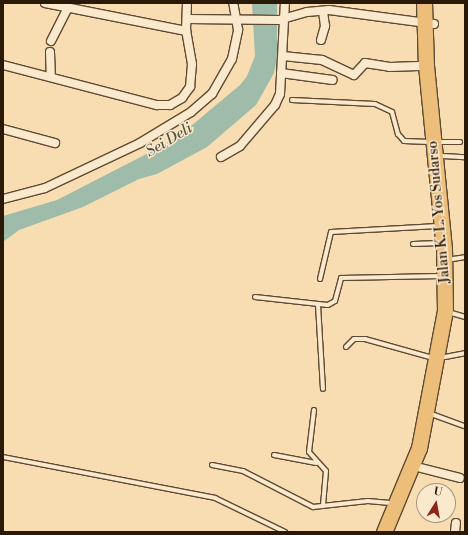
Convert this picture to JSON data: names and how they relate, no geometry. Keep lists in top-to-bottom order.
{
  "streets": {
    "highway": ["Jalan K. L. Yos Sudarso"]
  },
  "water": ["Sei Deli"],
  "north": "top"
}
